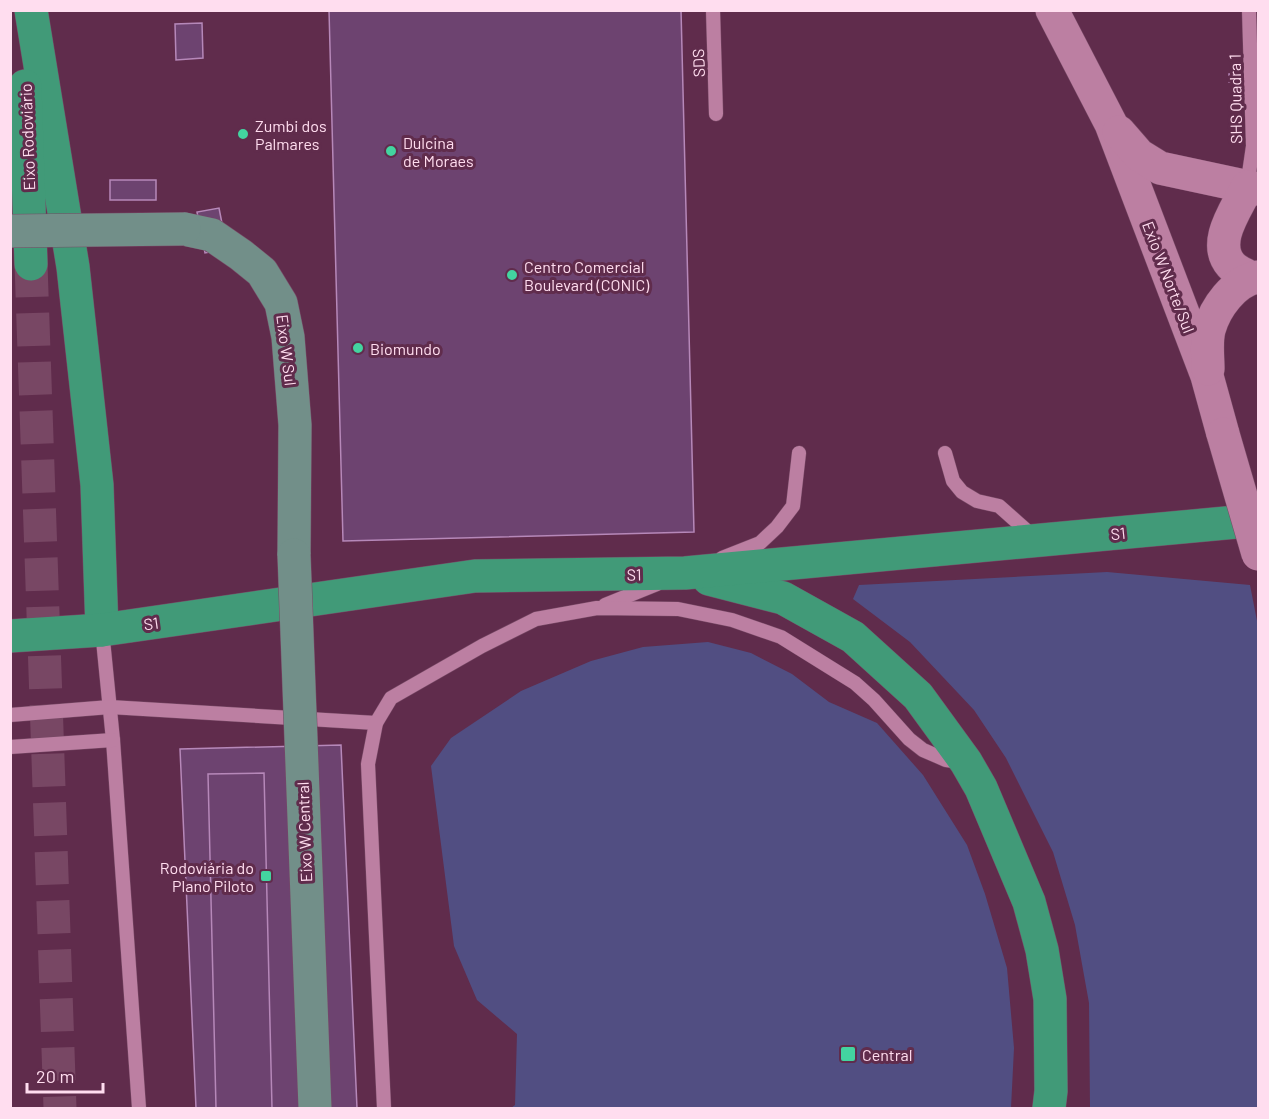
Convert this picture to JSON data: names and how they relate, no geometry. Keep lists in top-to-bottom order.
{
  "streets": {
    "highway": ["Eixo Rodoviário", "S1"],
    "main road": ["Exio W Norte/Sul", "Eixo W Sul", "Eixo W Central"],
    "lane": ["SDS", "SHS Quadra 1"]
  },
  "crossings": [
    ["Eixo W Sul", "Eixo W Central"]
  ],
  "places": {
    "other": [
      "Zumbi dos Palmares",
      "Dulcina de Moraes",
      "Centro Comercial Boulevard (CONIC)",
      "Biomundo"
    ],
    "transit": ["Rodoviária do Plano Piloto", "Central"]
  },
  "scale_bar": "20 m"
}
